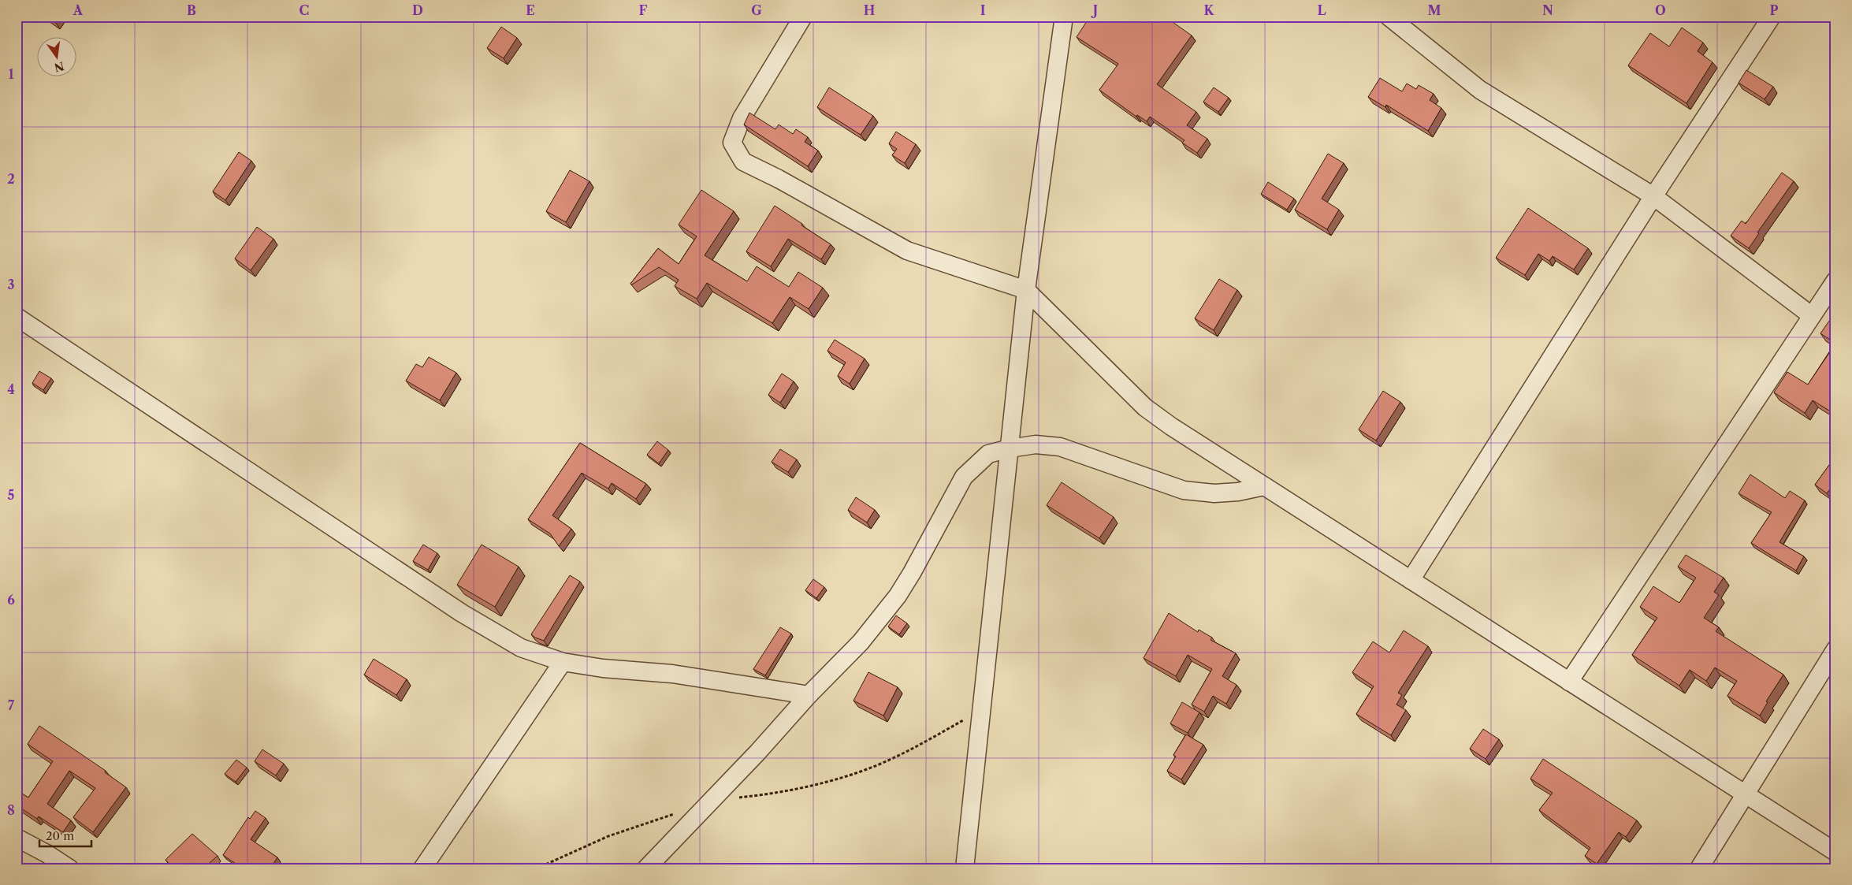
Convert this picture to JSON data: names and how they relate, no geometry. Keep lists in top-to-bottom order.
{
  "scale_bar": "20 m",
  "north": "bottom",
  "grid": {
    "columns": [
      "A",
      "B",
      "C",
      "D",
      "E",
      "F",
      "G",
      "H",
      "I",
      "J",
      "K",
      "L",
      "M",
      "N",
      "O",
      "P"
    ],
    "rows": [
      "1",
      "2",
      "3",
      "4",
      "5",
      "6",
      "7",
      "8"
    ]
  }
}
